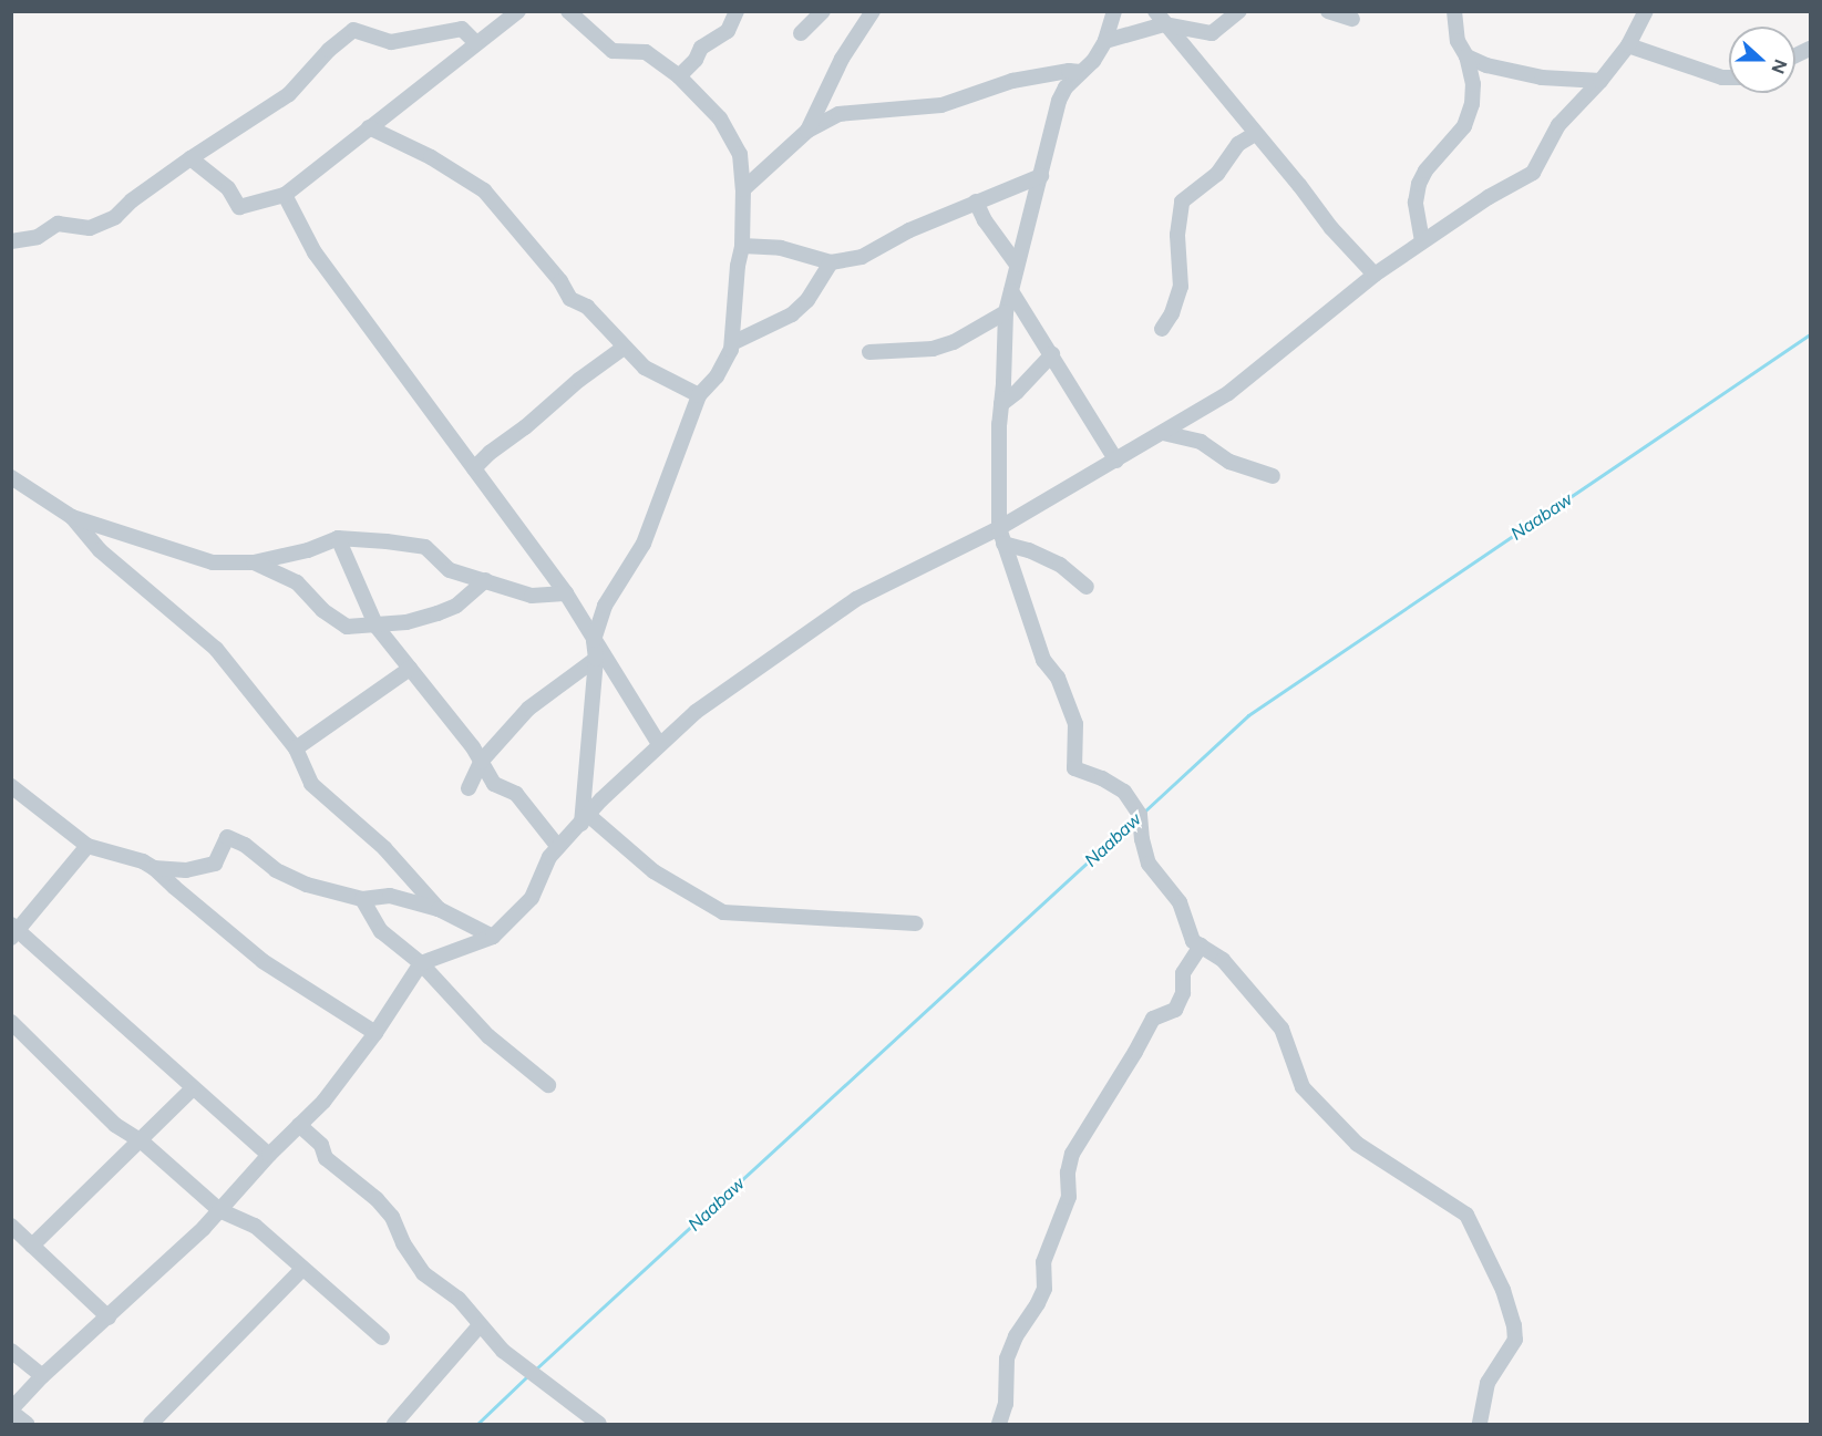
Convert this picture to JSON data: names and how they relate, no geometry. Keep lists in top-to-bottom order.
{
  "water": ["Naabaw"],
  "north": "right"
}
